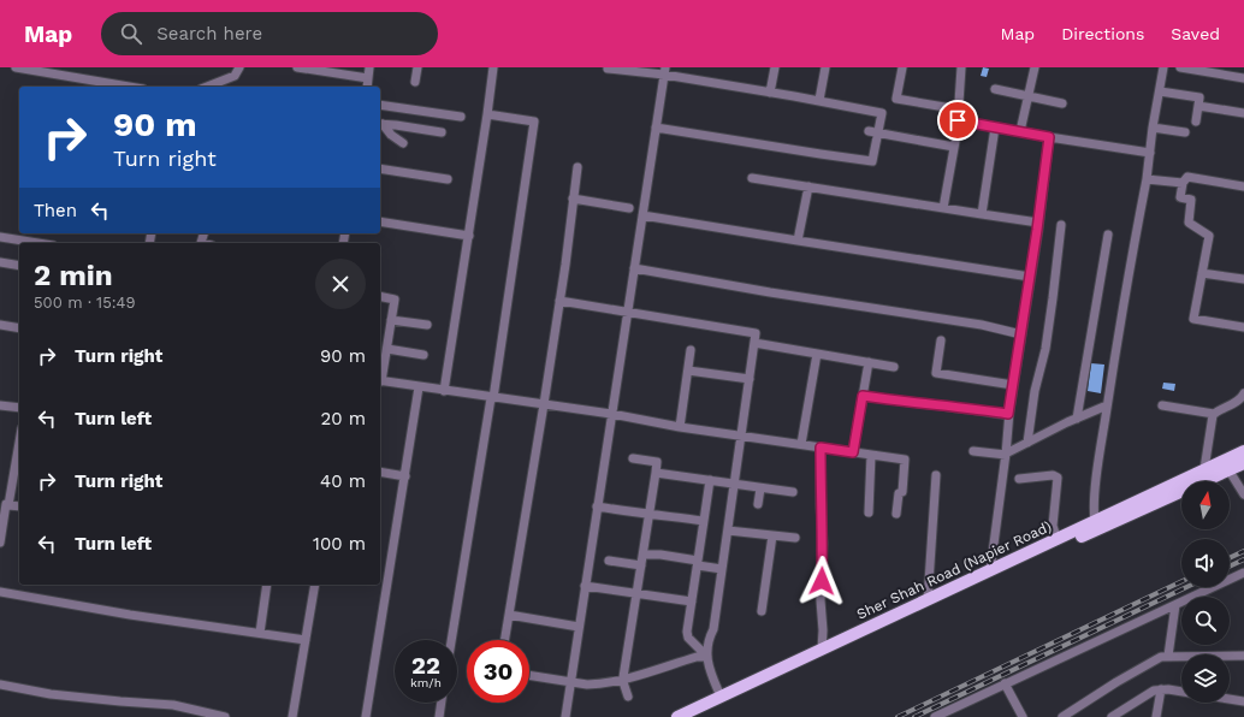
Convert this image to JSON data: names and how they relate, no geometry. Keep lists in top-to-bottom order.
{
  "streets": {
    "main road": ["Sher Shah Road (Napier Road)"]
  },
  "north": "top",
  "page": {
    "header": "Map",
    "search": "Search here",
    "nav": ["Map", "Directions", "Saved"],
    "turn": ["90 m", "Turn right"],
    "then": "Then",
    "heading": ["2 min", "500 m · 15:49"],
    "list": [
      {
        "name": "Turn right",
        "value": "90 m"
      },
      {
        "name": "Turn left",
        "value": "20 m"
      },
      {
        "name": "Turn right",
        "value": "40 m"
      },
      {
        "name": "Turn left",
        "value": "100 m"
      }
    ],
    "speed": "22 km/h",
    "limit": "30"
  }
}
